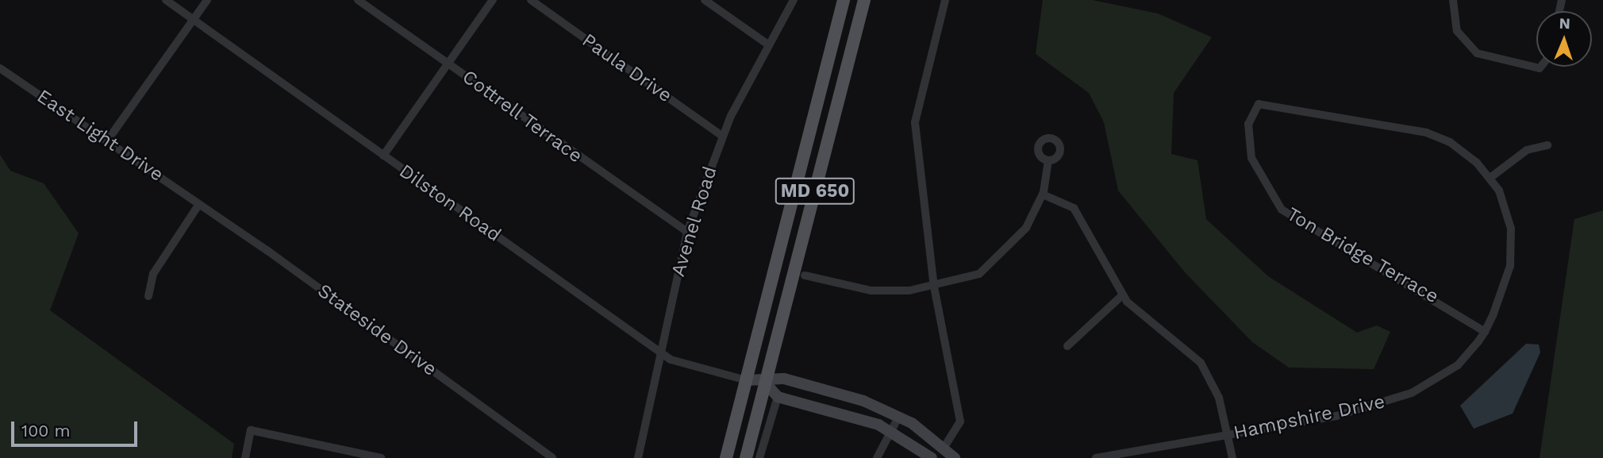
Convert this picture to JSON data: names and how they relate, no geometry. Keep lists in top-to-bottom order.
{
  "streets": {
    "main road": ["MD 650"],
    "street": [
      "Paula Drive",
      "Cottrell Terrace",
      "East Light Drive",
      "Dilston Road",
      "Avenel Road",
      "Ton Bridge Terrace",
      "Stateside Drive",
      "Hampshire Drive"
    ]
  },
  "crossings": [
    ["Paula Drive", "Avenel Road"],
    ["Cottrell Terrace", "Avenel Road"],
    ["East Light Drive", "Stateside Drive"],
    ["MD 650", "Dilston Road"],
    ["Dilston Road", "Avenel Road"],
    ["Ton Bridge Terrace", "Hampshire Drive"]
  ],
  "scale_bar": "100 m",
  "north": "top"
}
